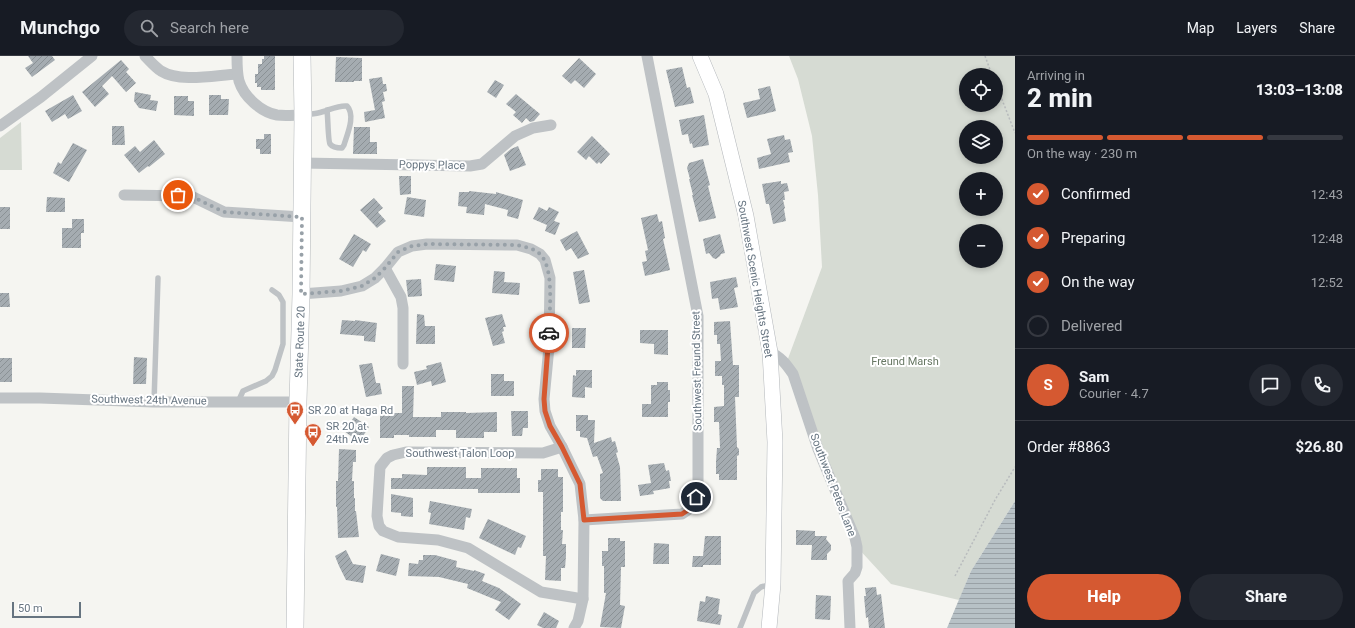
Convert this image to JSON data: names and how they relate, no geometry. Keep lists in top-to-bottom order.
{
  "streets": {
    "main road": ["State Route 20"],
    "street": [
      "Poppys Place",
      "Southwest Scenic Heights Street",
      "Southwest Freund Street",
      "Southwest 24th Avenue",
      "Southwest Talon Loop",
      "Southwest Petes Lane"
    ]
  },
  "crossings": [
    ["Poppys Place", "State Route 20"],
    ["Southwest Scenic Heights Street", "Southwest Petes Lane"],
    ["State Route 20", "Southwest 24th Avenue"]
  ],
  "parks": ["Freund Marsh"],
  "places": {
    "bus stop": ["SR 20 at Haga Rd", "SR 20 at 24th Ave"]
  },
  "scale_bar": "50 m",
  "page": {
    "header": "Munchgo",
    "search": "Search here",
    "nav": ["Map", "Layers", "Share"],
    "heading": ["2 min", "Arriving in", "13:03–13:08"],
    "panel": [
      "Sam",
      "Courier · 4.7",
      "Order #8863",
      "$26.80"
    ],
    "map_buttons": ["+", "−"],
    "bar": "On the way · 230 m",
    "list": [
      ["Confirmed", "12:43"],
      ["Preparing", "12:48"],
      ["On the way", "12:52"],
      "Delivered"
    ],
    "round": "S",
    "buttons": ["Help", "Share"],
    "scale": "50 m"
  }
}
